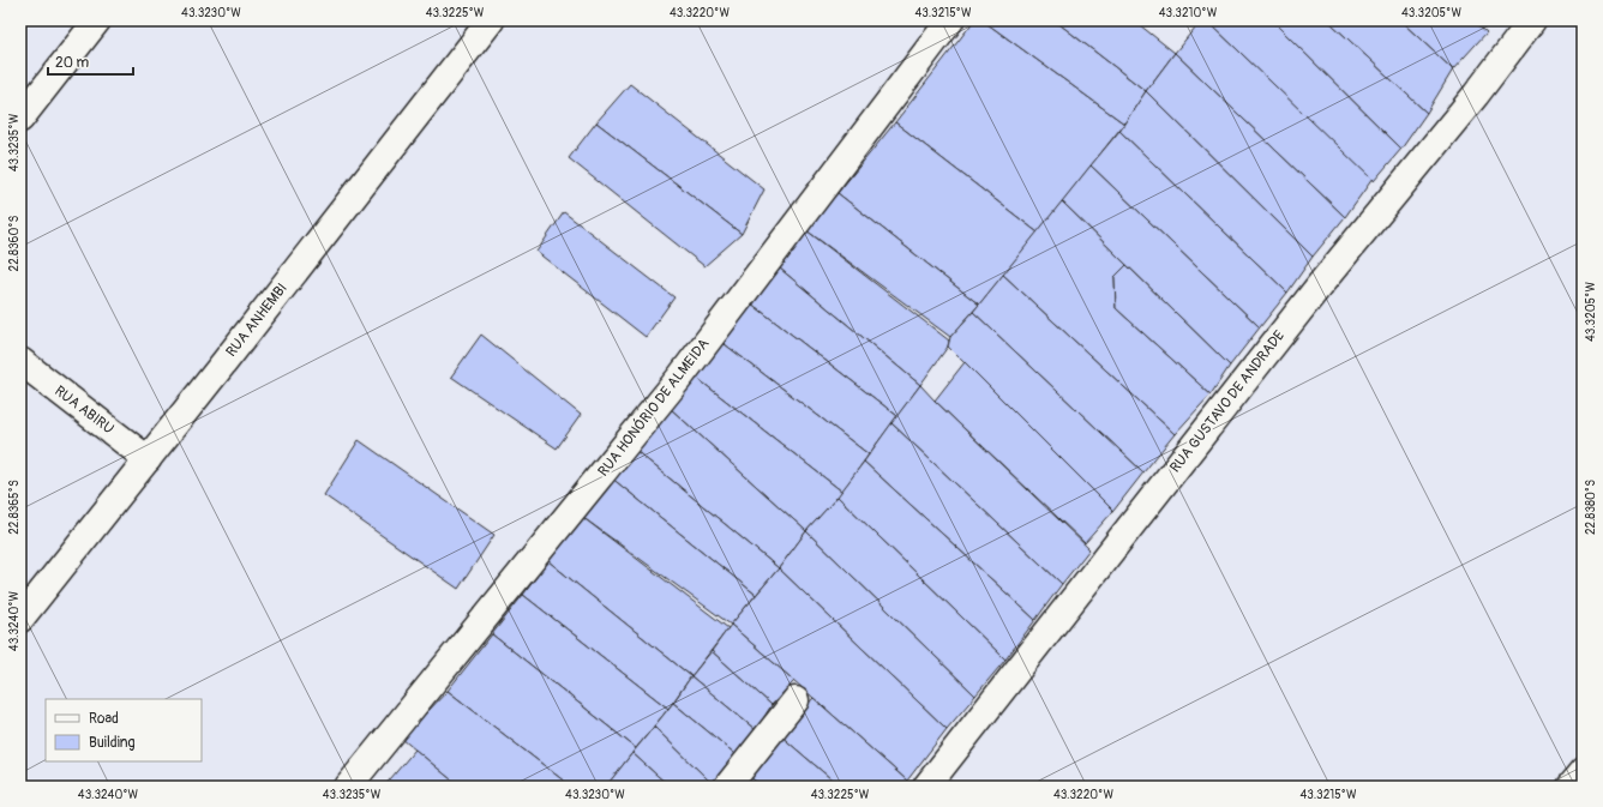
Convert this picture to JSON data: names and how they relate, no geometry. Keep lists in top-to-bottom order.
{
  "streets": {
    "street": [
      "RUA ANHEMBI",
      "RUA GUSTAVO DE ANDRADE",
      "RUA HONÓRIO DE ALMEIDA",
      "RUA ABIRU"
    ]
  },
  "crossings": [
    ["RUA ANHEMBI", "RUA ABIRU"]
  ],
  "legend": ["Road", "Building"],
  "scale_bar": "20 m",
  "coordinates": [
    "43.3230°W",
    "43.3225°W",
    "43.3220°W",
    "43.3215°W",
    "43.3210°W",
    "43.3205°W",
    "43.3235°W",
    "22.8360°S",
    "22.8380°S",
    "22.8365°S",
    "43.3240°W"
  ]
}
